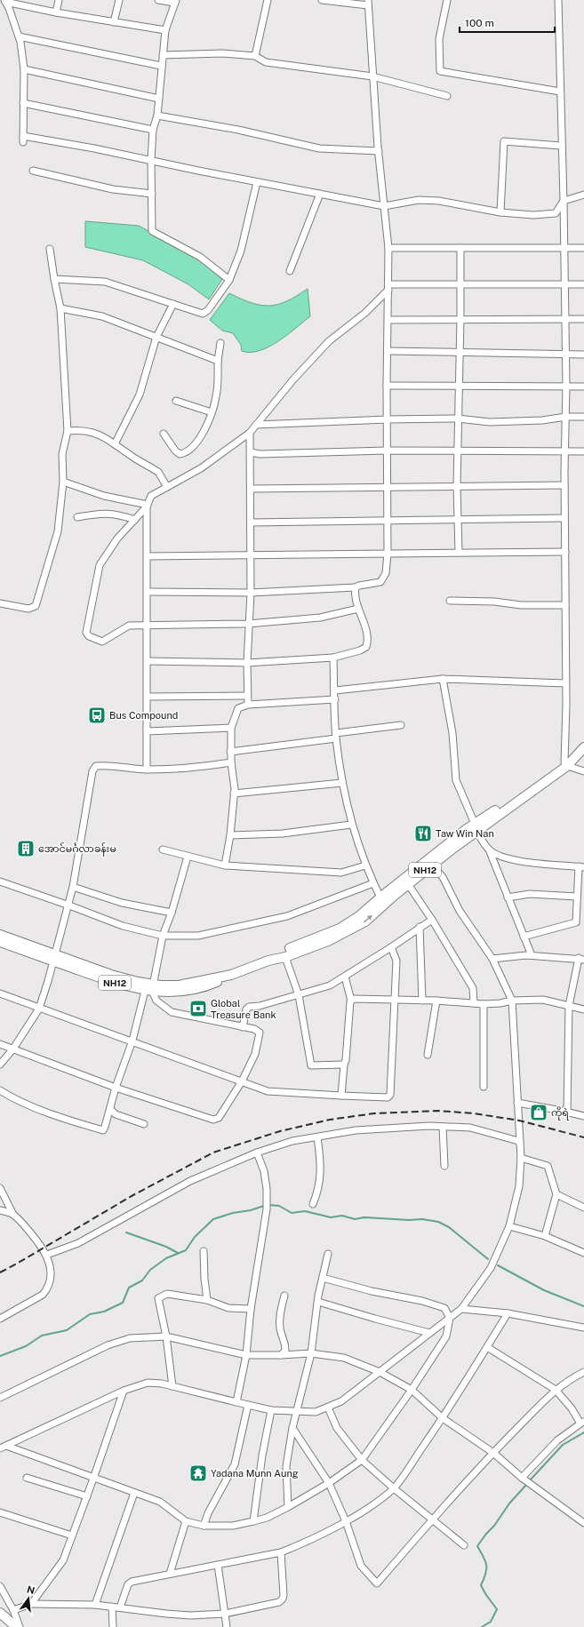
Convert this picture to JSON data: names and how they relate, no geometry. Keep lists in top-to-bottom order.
{
  "streets": {
    "highway": ["NH12"]
  },
  "places": {
    "bus stop": ["Bus Compound"],
    "restaurant": ["Taw Win Nan"],
    "building": ["အောင်မင်္ဂလာခန်းမ"],
    "bank": ["Global Treasure Bank"],
    "shop": ["ကိုရဲ"],
    "temple": ["Yadana Munn Aung"]
  },
  "scale_bar": "100 m",
  "north": "top"
}
